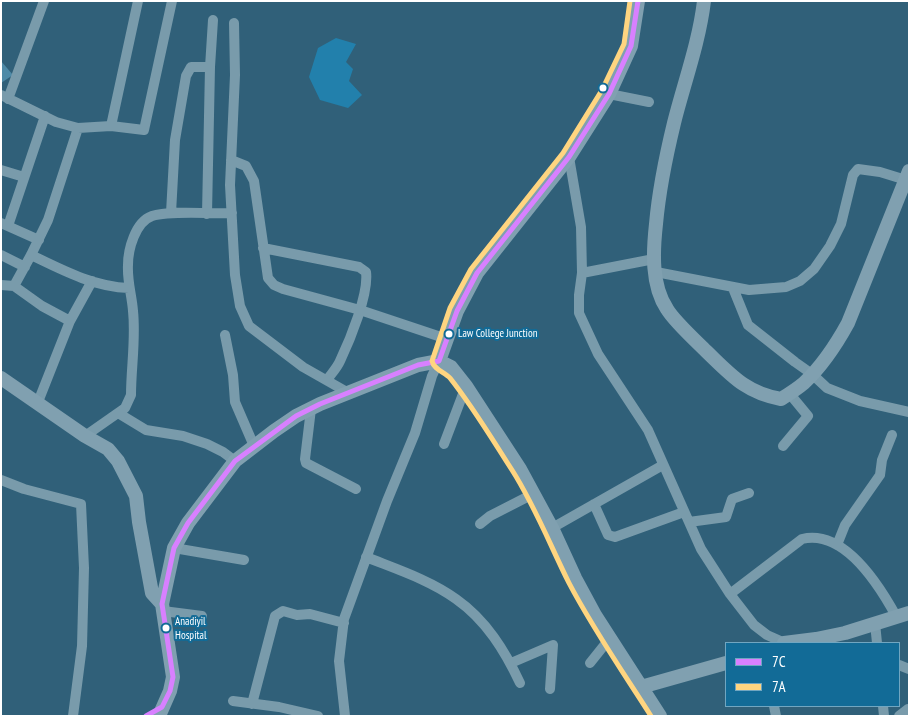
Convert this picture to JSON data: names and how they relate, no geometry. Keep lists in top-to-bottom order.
{
  "places": ["Law College Junction", "Anadiyil Hospital"],
  "lines": ["transit line 7C", "transit line 7A"],
  "legend": ["7C", "7A"]
}
